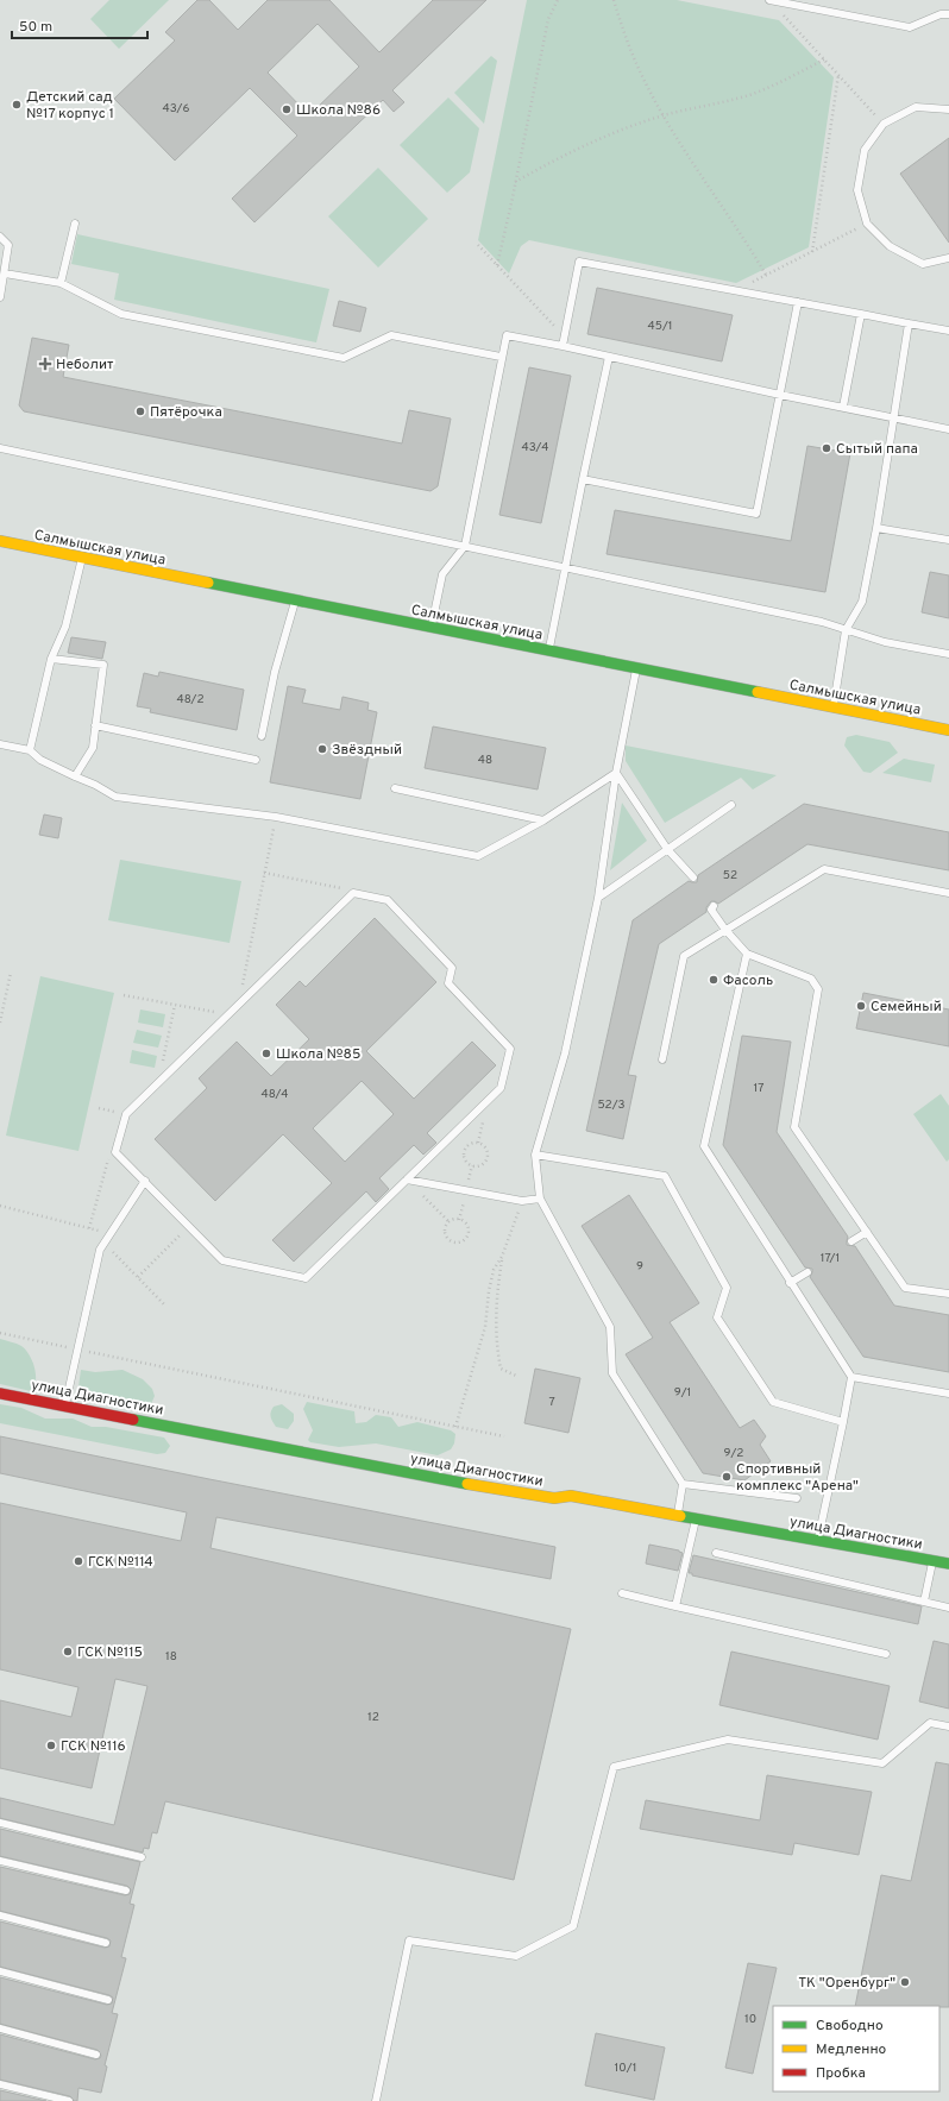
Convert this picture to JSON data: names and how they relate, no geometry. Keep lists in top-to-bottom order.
{
  "streets": {
    "main road": ["Салмышская улица", "улица Диагностики"]
  },
  "places": {
    "other": [
      "Детский сад №17 корпус 1",
      "Школа №86",
      "Пятёрочка",
      "Сытый папа",
      "Звёздный",
      "Фасоль",
      "Семейный",
      "Школа №85",
      "Спортивный комплекс \"Арена\"",
      "ГСК №114",
      "ГСК №115",
      "ГСК №116",
      "ТК \"Оренбург\""
    ],
    "health": ["Неболит"]
  },
  "house_numbers": [
    "43/6",
    "45/1",
    "43/4",
    "48/2",
    "48",
    "52",
    "17",
    "48/4",
    "52/3",
    "17/1",
    "9",
    "9/1",
    "7",
    "9/2",
    "18",
    "12",
    "10",
    "10/1"
  ],
  "legend": ["Свободно", "Медленно", "Пробка"],
  "scale_bar": "50 m"
}
